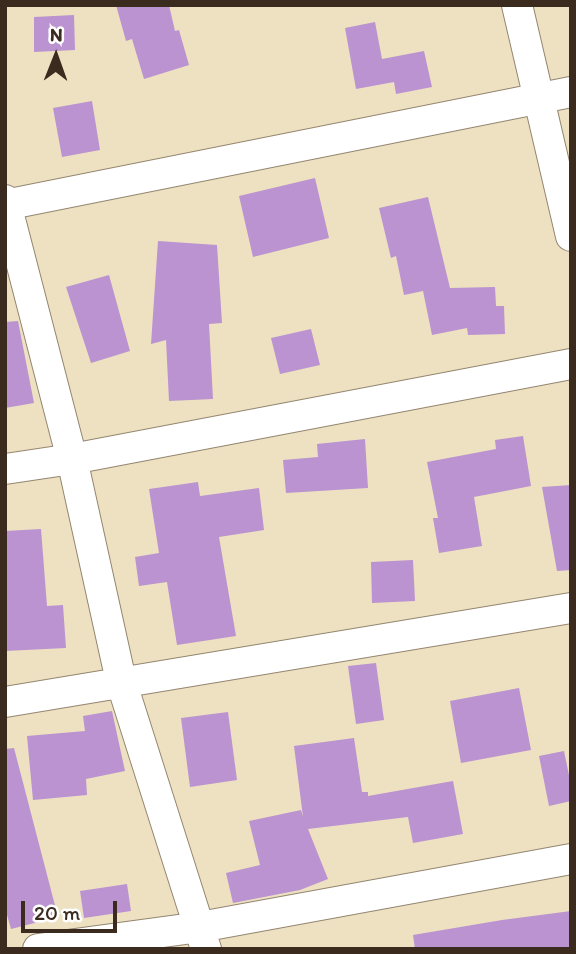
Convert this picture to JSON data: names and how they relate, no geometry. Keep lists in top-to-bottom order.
{
  "scale_bar": "20 m",
  "north": "top"
}
